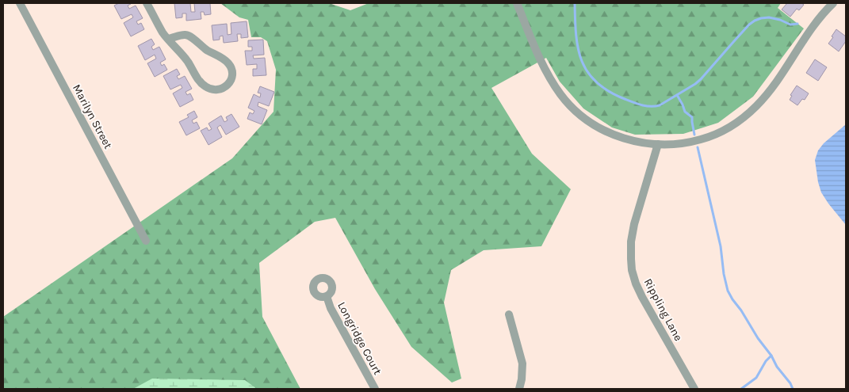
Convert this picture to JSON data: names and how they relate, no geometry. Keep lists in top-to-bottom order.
{
  "streets": {
    "street": ["Marilyn Street", "Rippling Lane", "Longridge Court"]
  }
}
